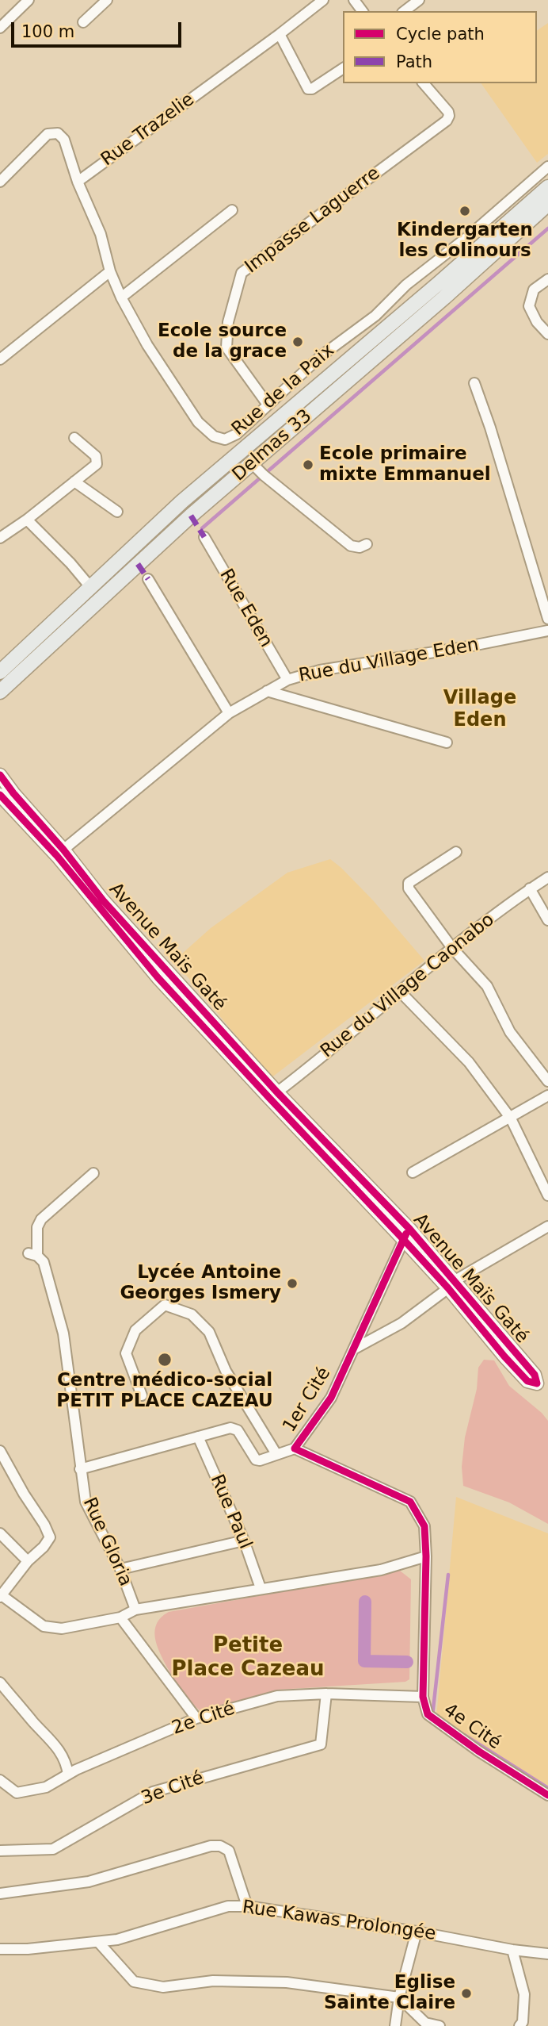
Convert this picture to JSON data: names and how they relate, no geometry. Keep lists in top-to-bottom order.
{
  "streets": {
    "main road": ["Delmas 33"],
    "street": [
      "Rue Trazelie",
      "Impasse Laguerre",
      "Rue de la Paix",
      "Rue Eden",
      "Rue du Village Eden",
      "Avenue Maïs Gaté",
      "Rue du Village Caonabo",
      "1er Cité",
      "Rue Paul",
      "Rue Gloria",
      "2e Cité",
      "4e Cité",
      "3e Cité",
      "Rue Kawas Prolongée"
    ]
  },
  "crossings": [
    ["Rue Trazelie", "Rue de la Paix"],
    ["Impasse Laguerre", "Rue de la Paix"],
    ["Rue Eden", "Rue du Village Eden"],
    ["Rue du Village Eden", "Avenue Maïs Gaté"],
    ["Avenue Maïs Gaté", "Rue du Village Caonabo"],
    ["Avenue Maïs Gaté", "1er Cité"],
    ["1er Cité", "4e Cité"],
    ["2e Cité", "4e Cité"],
    ["2e Cité", "3e Cité"]
  ],
  "districts": ["Village Eden", "Petite Place Cazeau"],
  "places": [
    "Kindergarten les Colinours",
    "Ecole source de la grace",
    "Ecole primaire mixte Emmanuel",
    "Lycée Antoine Georges Ismery",
    "Centre médico-social PETIT PLACE CAZEAU",
    "Eglise Sainte Claire"
  ],
  "legend": ["Cycle path", "Path"],
  "scale_bar": "100 m"
}
